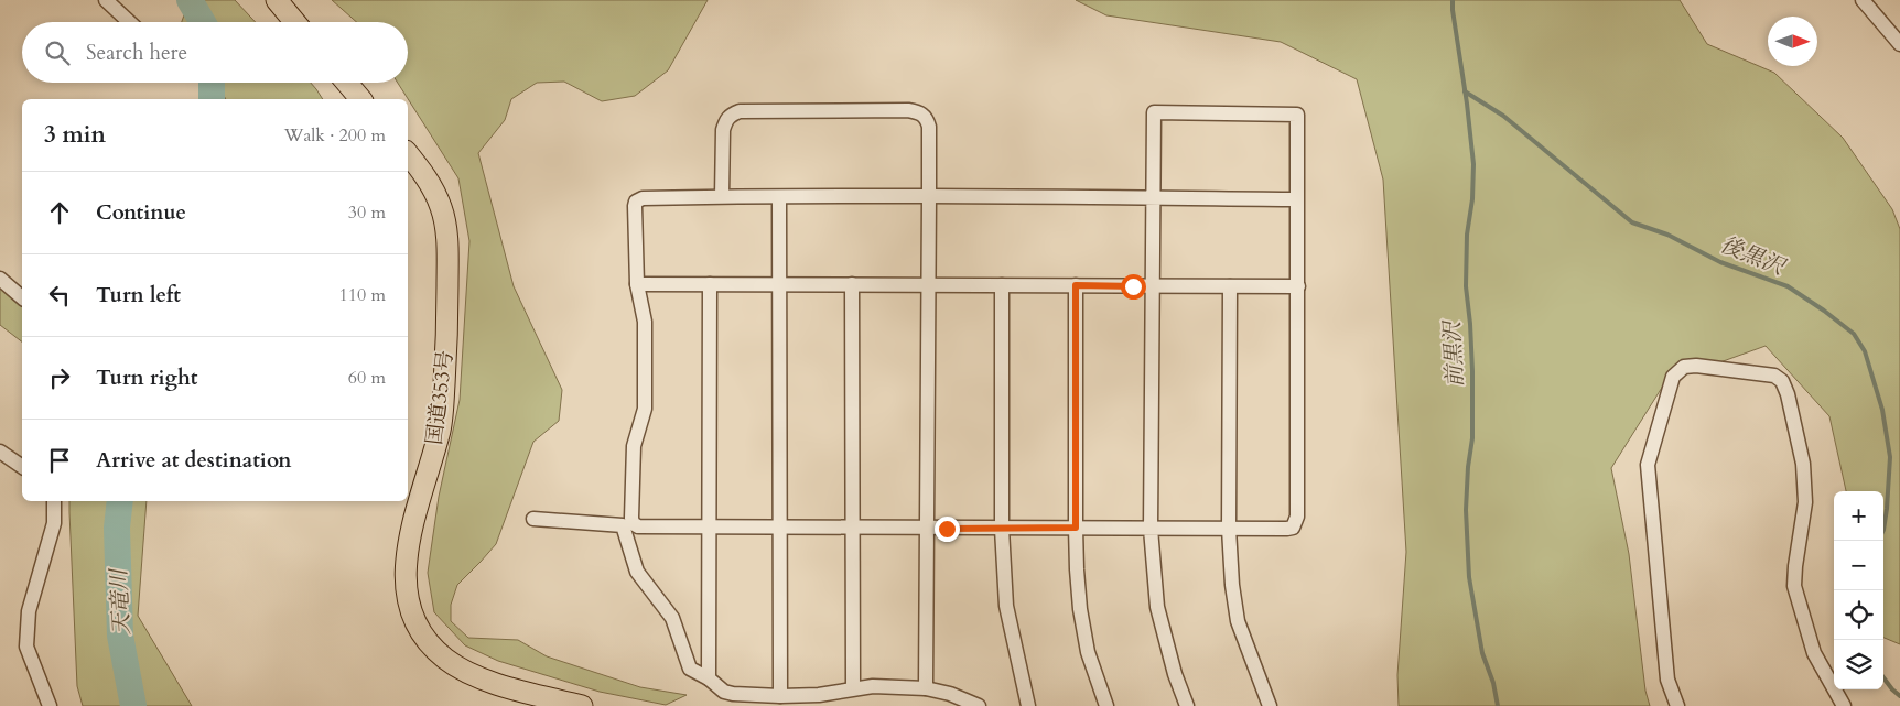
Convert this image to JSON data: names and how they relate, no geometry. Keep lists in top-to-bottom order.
{
  "streets": {
    "highway": ["国道353号"]
  },
  "water": ["後黒沢", "前黒沢", "天竜川"],
  "north": "right",
  "page": {
    "search": "Search here",
    "heading": ["3 min", "Walk · 200 m"],
    "list": [
      ["Continue", "30 m"],
      ["Turn left", "110 m"],
      ["Turn right", "60 m"],
      "Arrive at destination"
    ],
    "map_buttons": ["+", "−"]
  }
}
